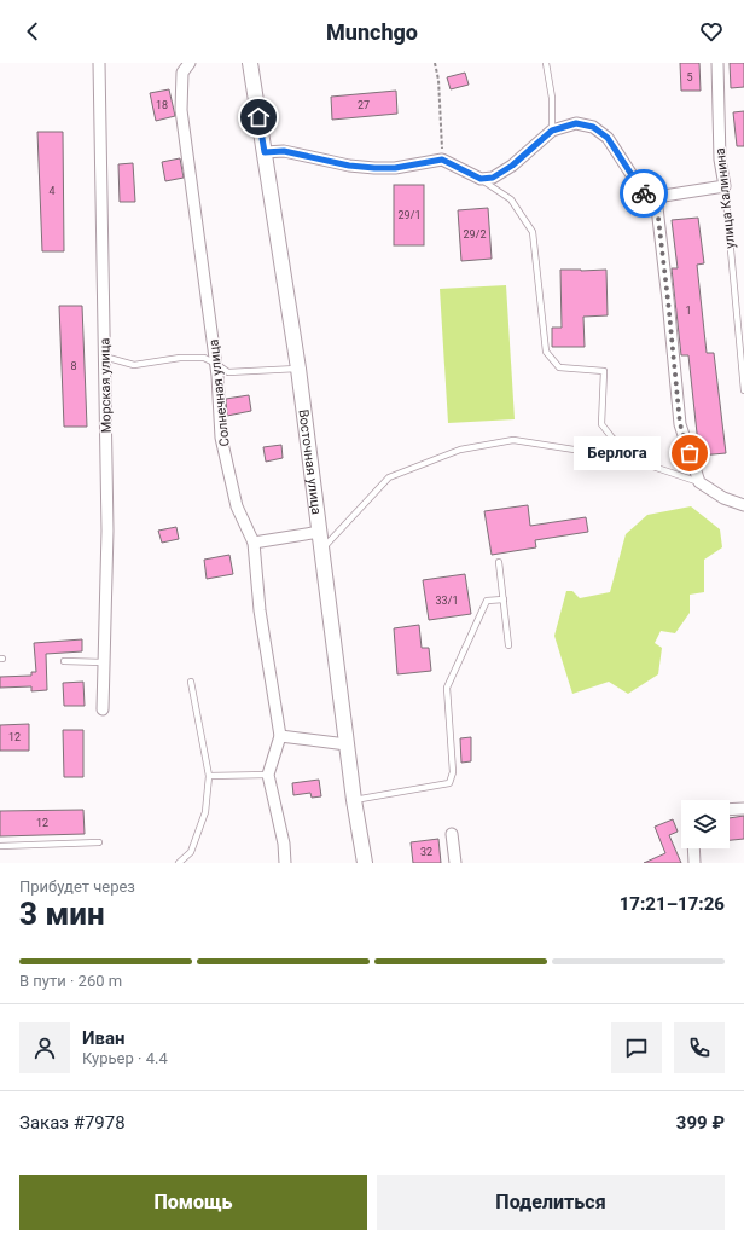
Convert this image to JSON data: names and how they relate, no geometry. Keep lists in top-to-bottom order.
{
  "streets": {
    "street": [
      "улица Калинина",
      "Морская улица",
      "Солнечная улица",
      "Восточная улица"
    ]
  },
  "places": ["Берлога"],
  "house_numbers": [
    "5",
    "18",
    "27",
    "4",
    "29/1",
    "29/2",
    "1",
    "8",
    "33/1",
    "12",
    "12",
    "32"
  ],
  "page": {
    "header": "Munchgo",
    "bubble": "Берлога",
    "heading": ["3 мин", "Прибудет через", "17:21–17:26"],
    "panel": [
      "Иван",
      "Курьер · 4.4",
      "Заказ #7978",
      "399 ₽"
    ],
    "bar": "В пути · 260 m",
    "buttons": ["Помощь", "Поделиться"]
  }
}
